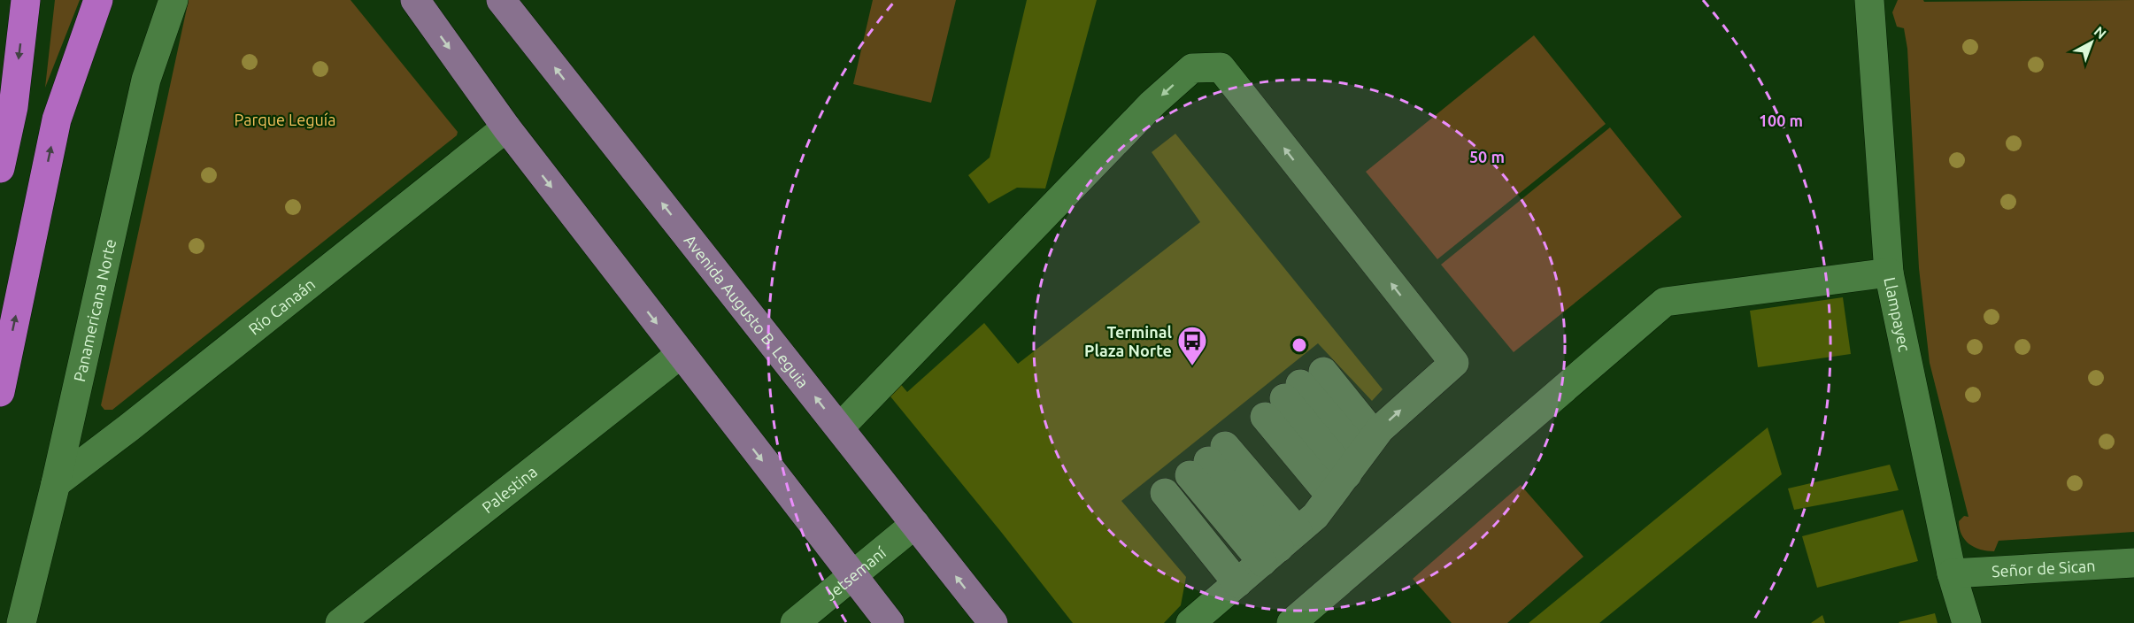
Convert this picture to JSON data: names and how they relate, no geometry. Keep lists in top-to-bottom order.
{
  "streets": {
    "main road": ["Avenida Augusto B. Leguia"],
    "street": [
      "Río Canaán",
      "Panamericana Norte",
      "Llampayec",
      "Palestina",
      "Señor de Sican",
      "Jetsemaní"
    ]
  },
  "crossings": [
    ["Río Canaán", "Panamericana Norte"],
    ["Avenida Augusto B. Leguia", "Jetsemaní"],
    ["Llampayec", "Señor de Sican"]
  ],
  "parks": ["Parque Leguía"],
  "places": {
    "bus stop": ["Terminal Plaza Norte"]
  },
  "north": "top right",
  "rings": ["100 m", "50 m"]
}
